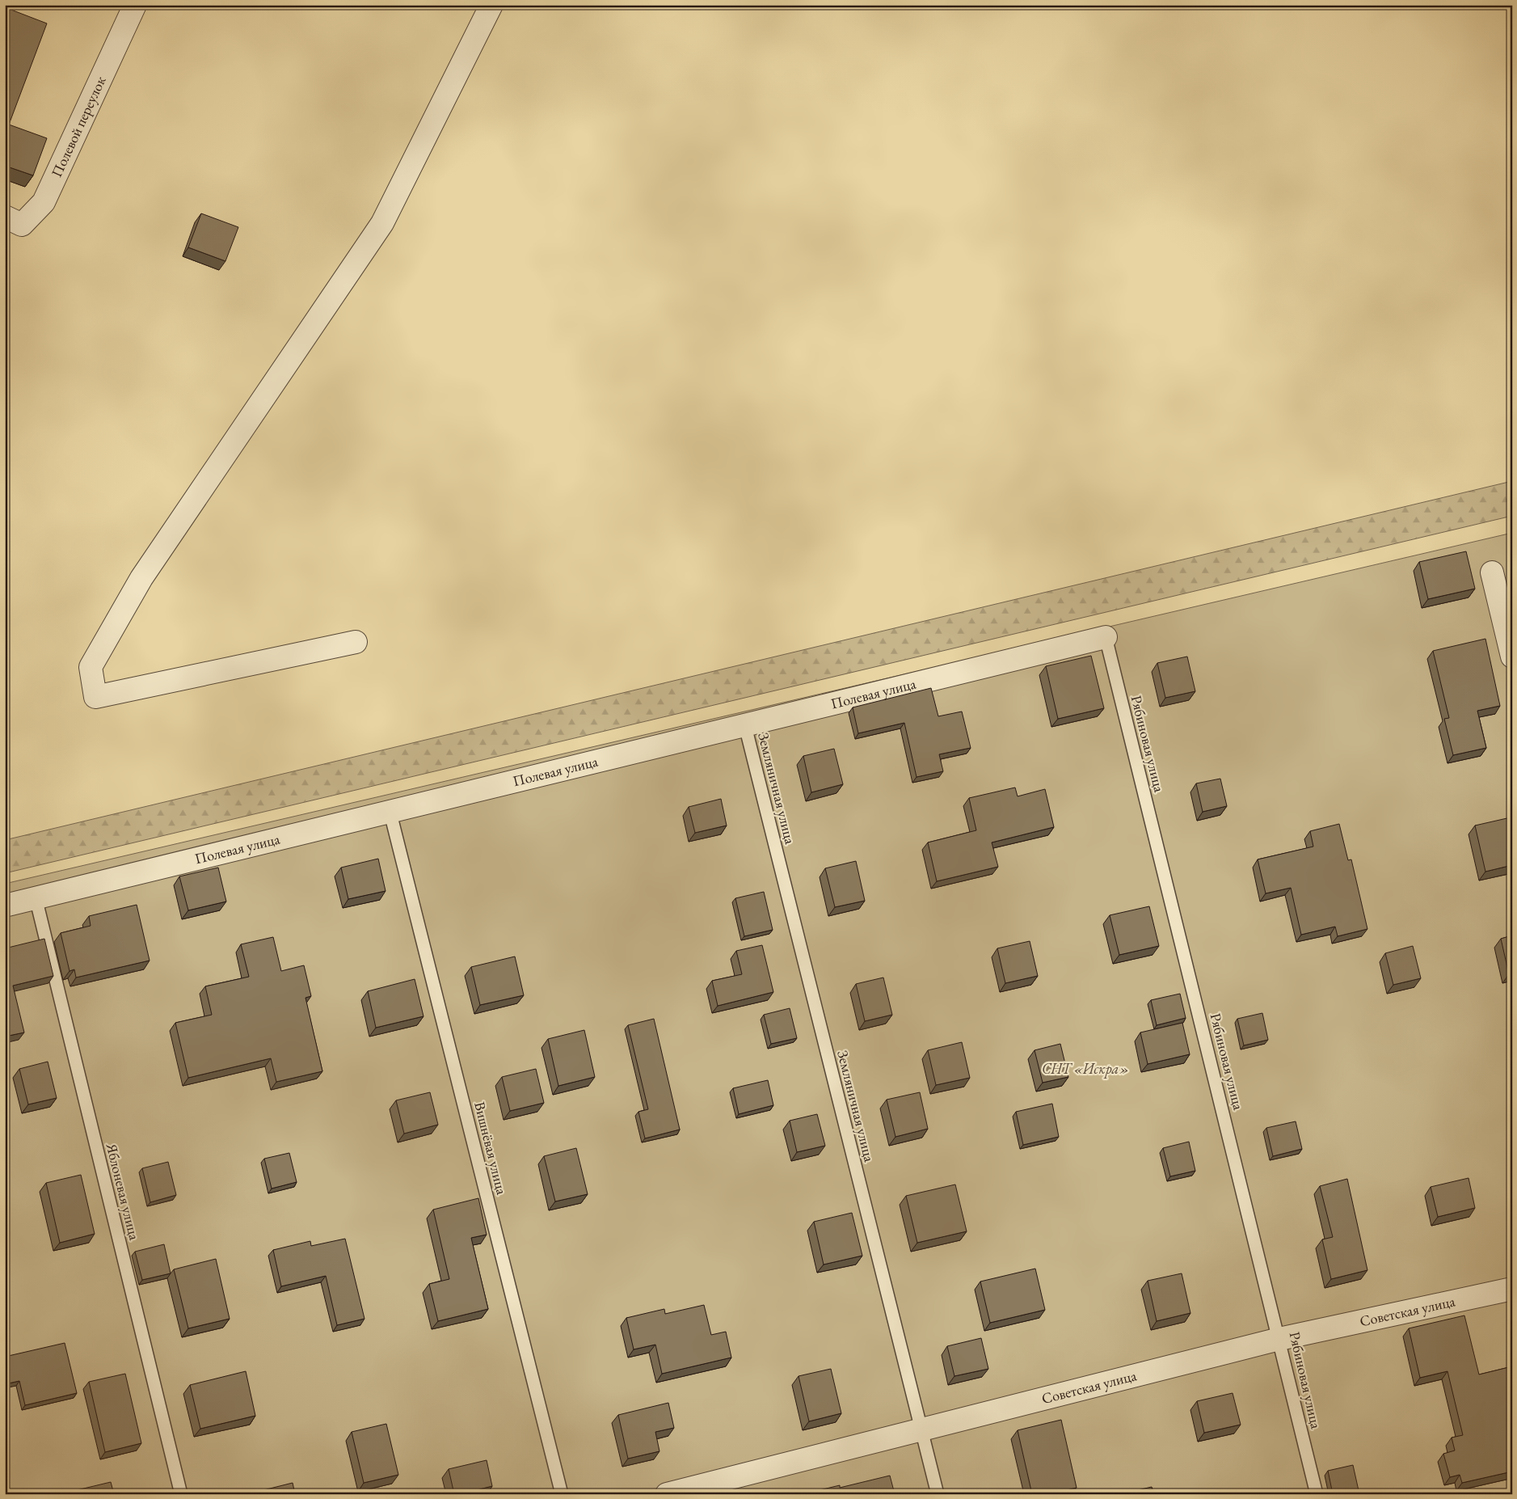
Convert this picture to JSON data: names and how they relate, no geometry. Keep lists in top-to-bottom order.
{
  "streets": {
    "street": ["Полевой переулок", "Полевая улица", "Советская улица"],
    "lane": [
      "Рябиновая улица",
      "Земляничная улица",
      "Вишнёвая улица",
      "Яблоневая улица"
    ]
  },
  "crossings": [
    ["Полевая улица", "Рябиновая улица"],
    ["Полевая улица", "Земляничная улица"],
    ["Полевая улица", "Вишнёвая улица"],
    ["Полевая улица", "Яблоневая улица"],
    ["Рябиновая улица", "Советская улица"],
    ["Земляничная улица", "Советская улица"]
  ],
  "parks": ["СНТ «Искра»"]
}
